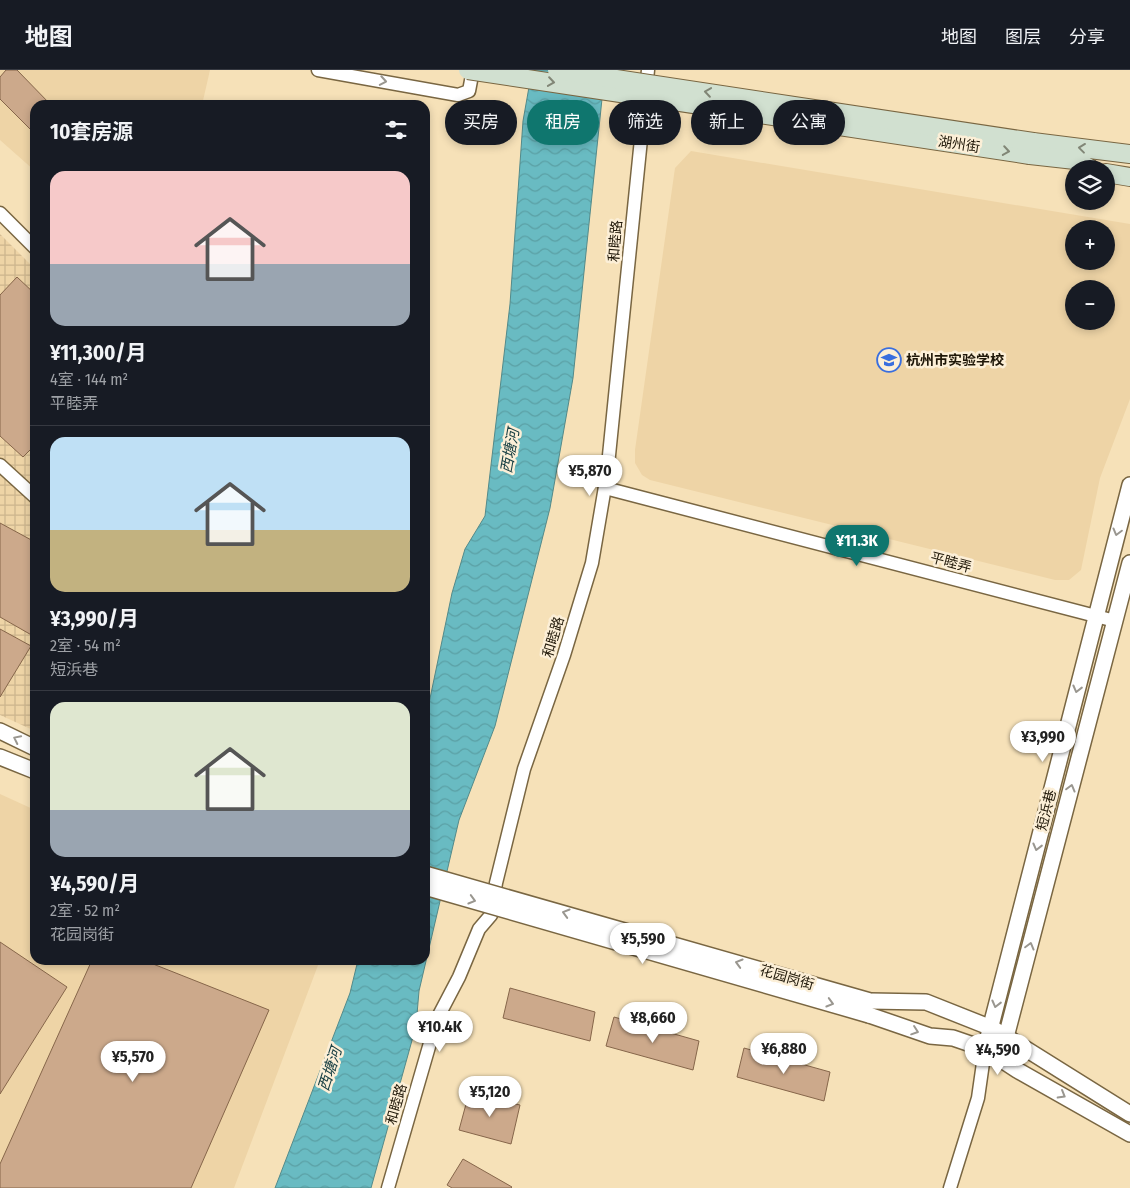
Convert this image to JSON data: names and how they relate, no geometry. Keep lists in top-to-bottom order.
{
  "streets": {
    "main road": ["湖州街"],
    "street": [
      "和睦路",
      "平睦弄",
      "短浜巷",
      "花园岗街"
    ]
  },
  "crossings": [
    ["和睦路", "平睦弄"],
    ["平睦弄", "短浜巷"],
    ["短浜巷", "花园岗街"]
  ],
  "water": ["西塘河"],
  "places": {
    "school or university": ["杭州市实验学校"]
  },
  "page": {
    "header": "地图",
    "nav": ["地图", "图层", "分享"],
    "chip": [
      "买房",
      "租房",
      "筛选",
      "新上",
      "公寓"
    ],
    "heading": "10套房源",
    "map_buttons": ["+", "−"],
    "list": [
      {
        "name": "¥11,300/月",
        "note": "4室 · 144 m² · 平睦弄"
      },
      {
        "name": "¥3,990/月",
        "note": "2室 · 54 m² · 短浜巷"
      },
      {
        "name": "¥4,590/月",
        "note": "2室 · 52 m² · 花园岗街"
      }
    ],
    "price": [
      "¥5,870",
      "¥11.3K",
      "¥3,990",
      "¥5,590",
      "¥8,660",
      "¥10.4K",
      "¥6,880",
      "¥4,590",
      "¥5,570",
      "¥5,120"
    ]
  }
}
